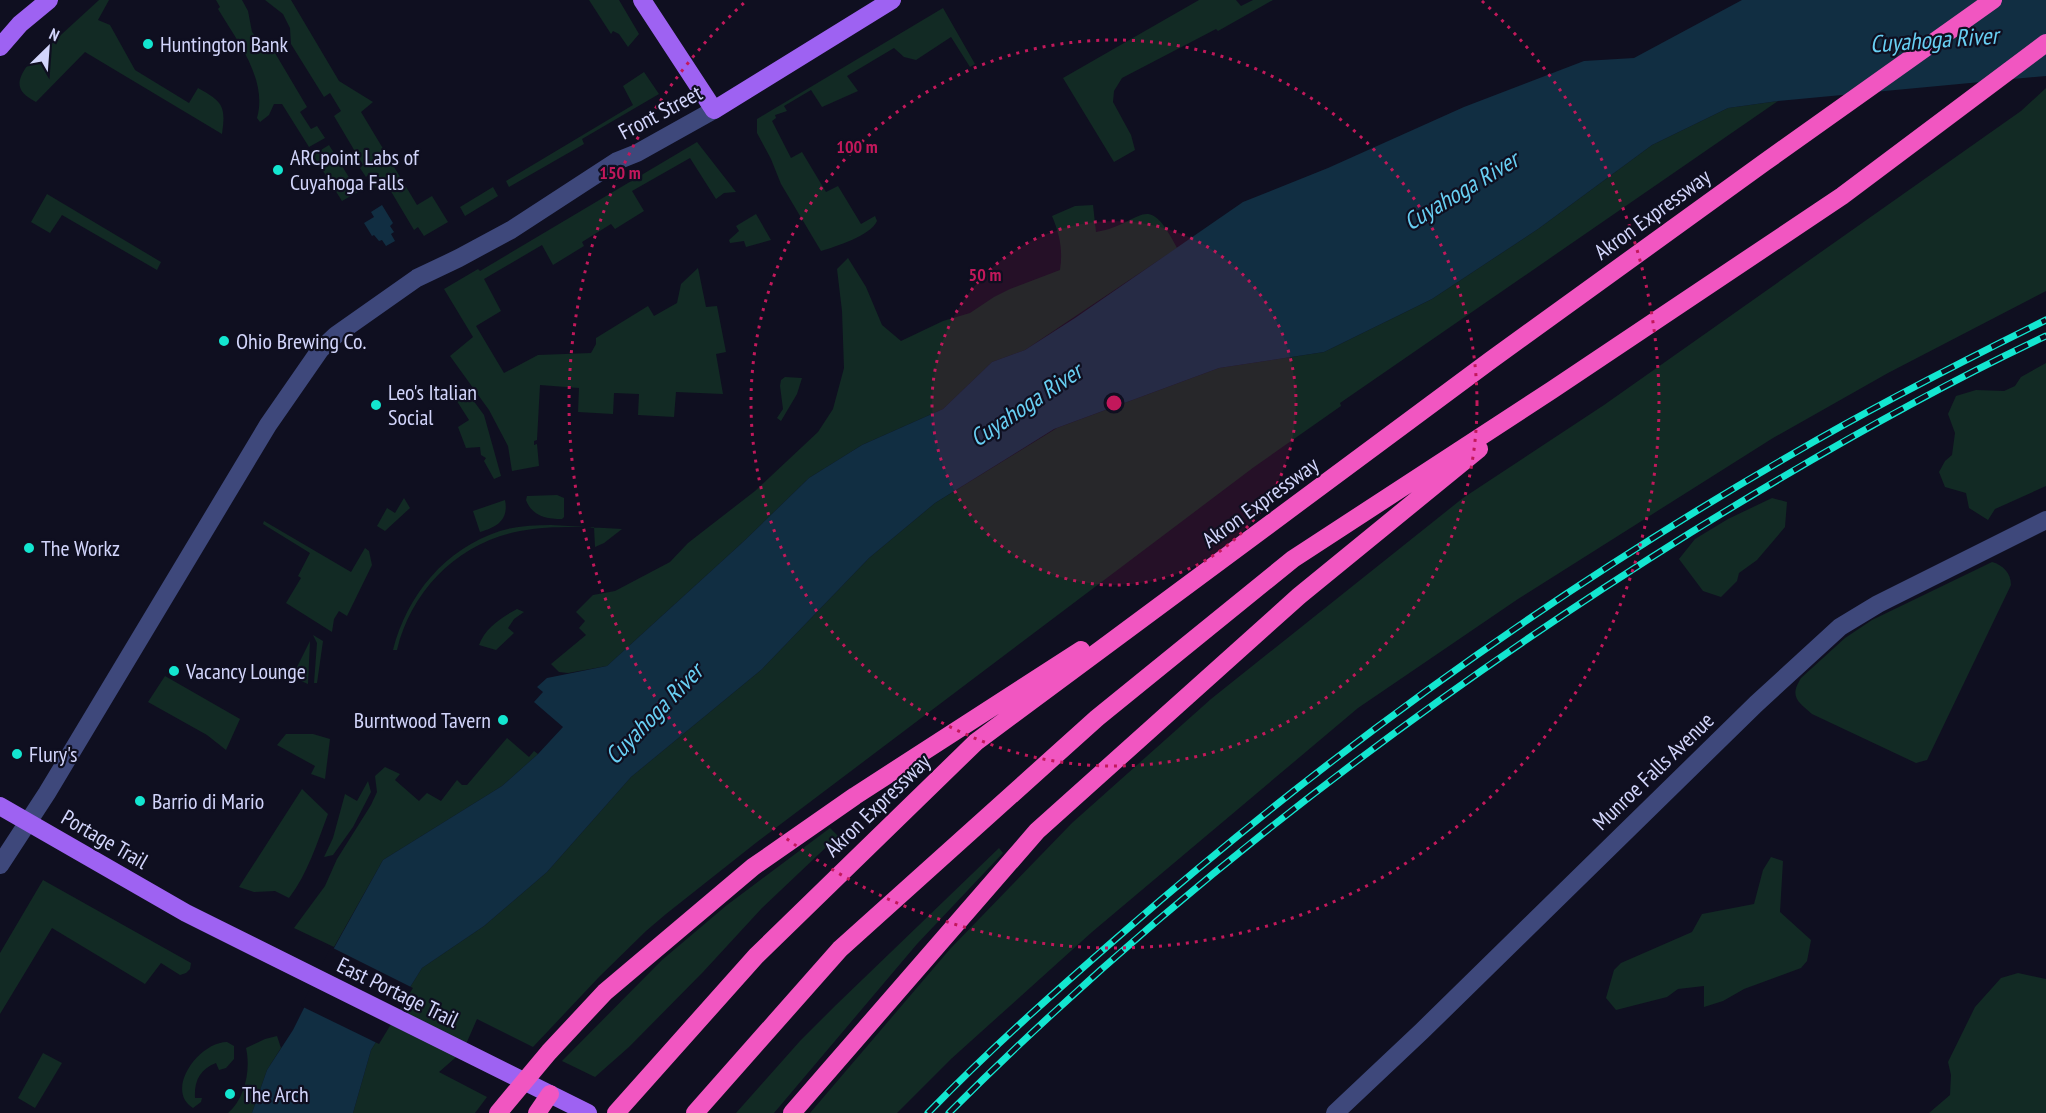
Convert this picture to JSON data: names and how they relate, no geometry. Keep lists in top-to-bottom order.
{
  "streets": {
    "highway": ["Akron Expressway"],
    "main road": ["Front Street", "Portage Trail", "East Portage Trail"],
    "street": ["Munroe Falls Avenue"]
  },
  "crossings": [
    ["Front Street", "Portage Trail"],
    ["Portage Trail", "East Portage Trail"]
  ],
  "water": ["Cuyahoga River"],
  "places": [
    "Huntington Bank",
    "ARCpoint Labs of Cuyahoga Falls",
    "Ohio Brewing Co.",
    "Leo's Italian Social",
    "The Workz",
    "Vacancy Lounge",
    "Burntwood Tavern",
    "Flury's",
    "Barrio di Mario",
    "The Arch"
  ],
  "north": "top right",
  "rings": ["100 m", "150 m", "50 m"]
}
